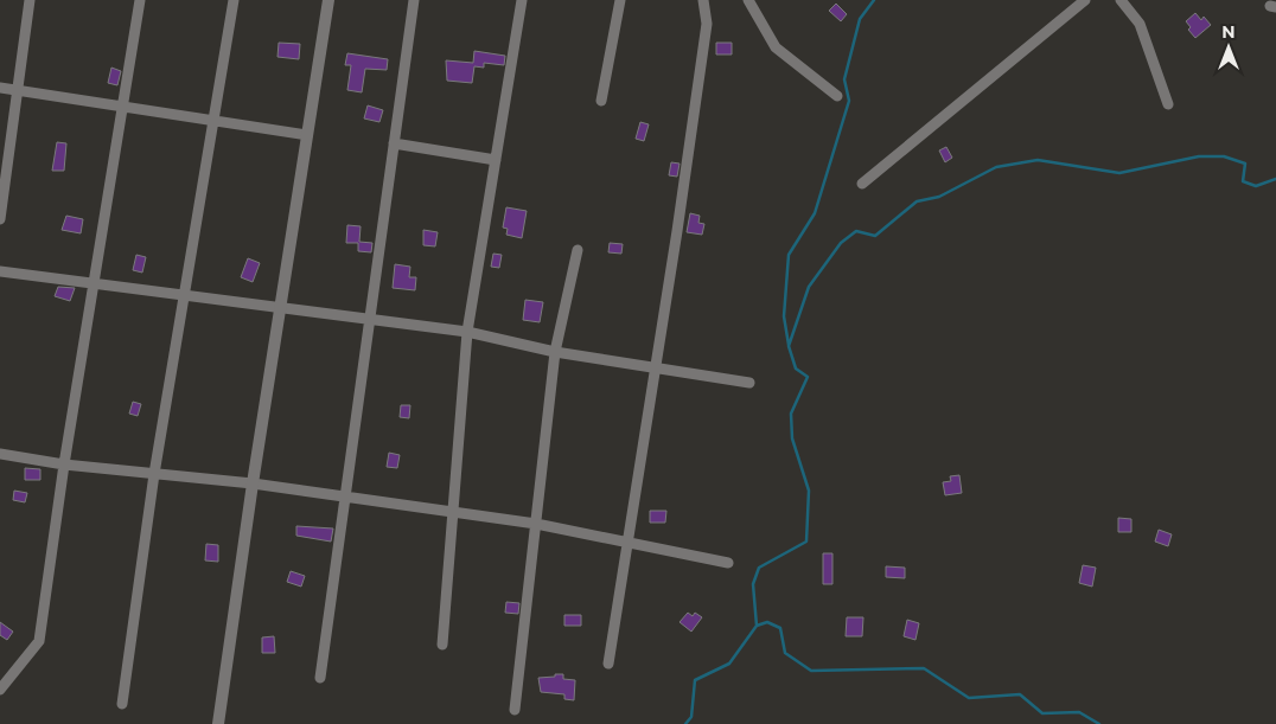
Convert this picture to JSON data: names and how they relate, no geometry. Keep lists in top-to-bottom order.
{
  "north": "top"
}
